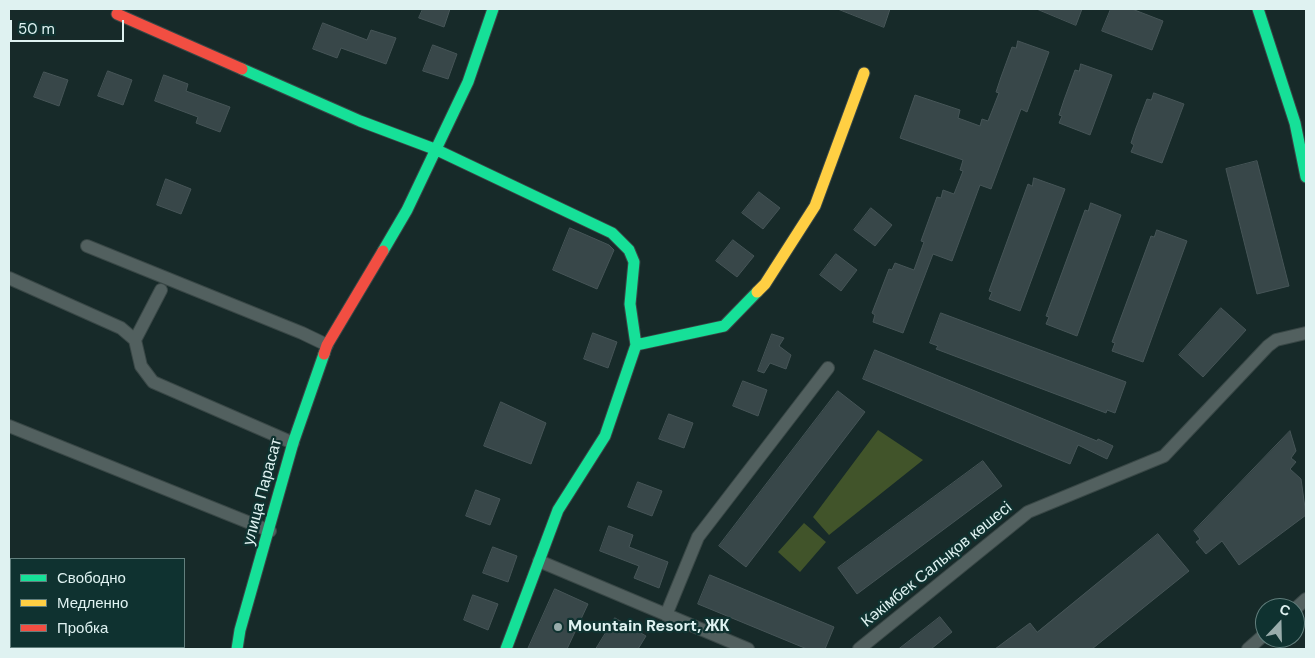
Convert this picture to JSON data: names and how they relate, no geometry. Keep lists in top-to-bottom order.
{
  "streets": {
    "street": ["улица Парасат", "Кәкімбек Салықов көшесі"]
  },
  "places": ["Mountain Resort, ЖК"],
  "legend": ["Свободно", "Медленно", "Пробка"],
  "scale_bar": "50 m",
  "north": "top"
}
